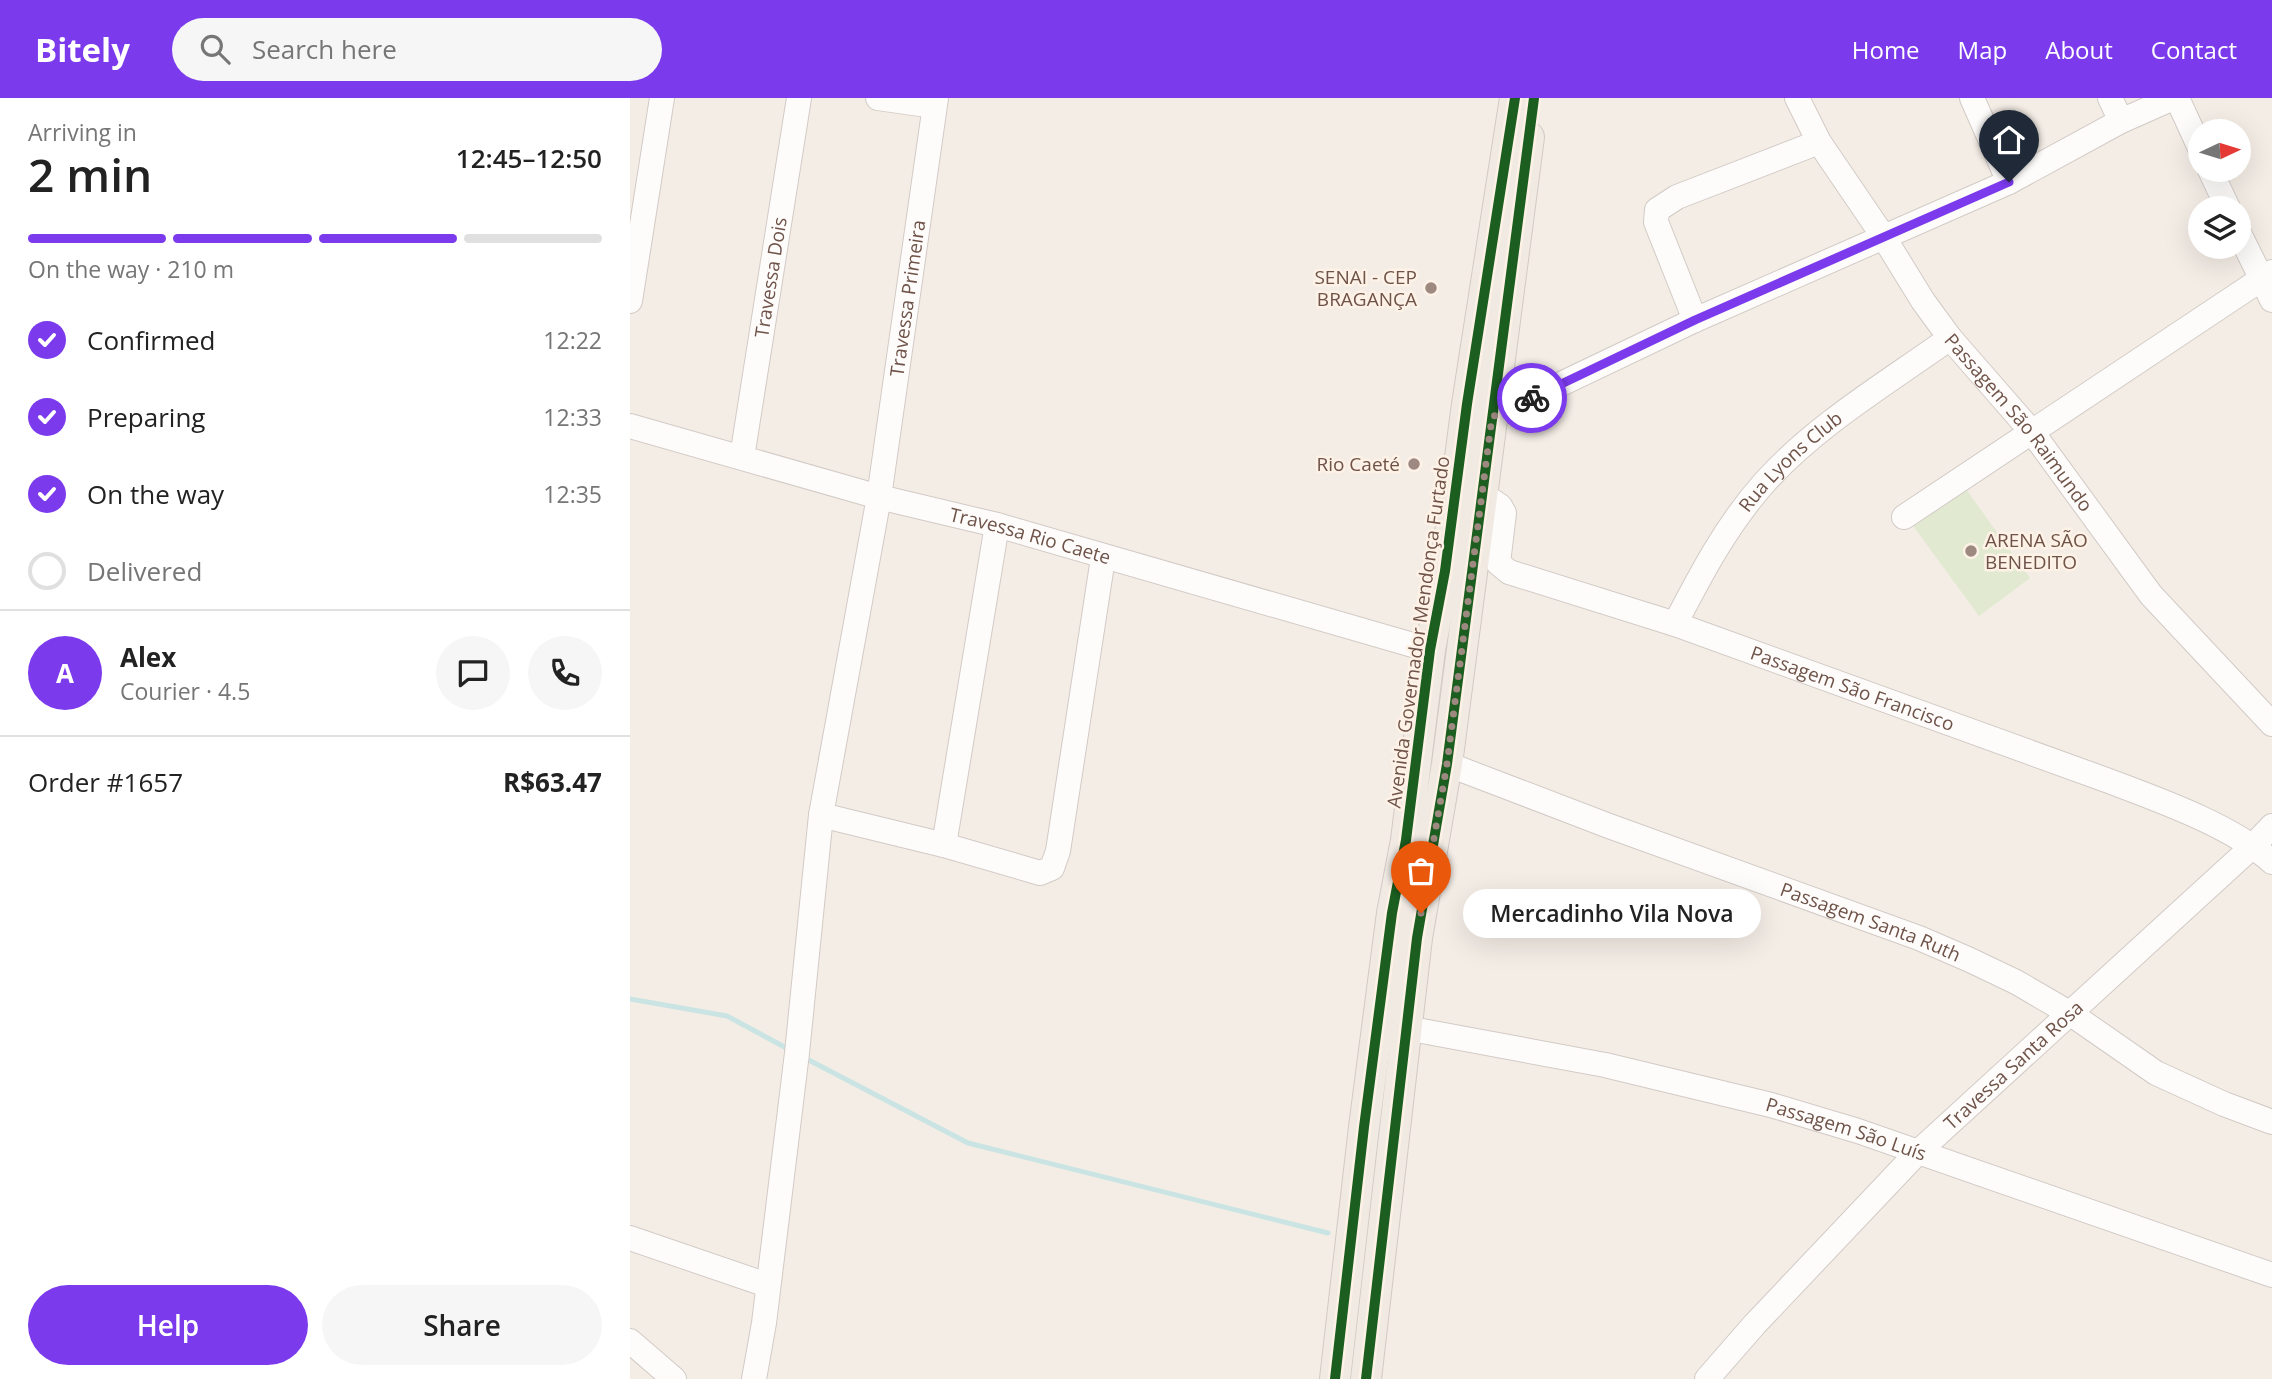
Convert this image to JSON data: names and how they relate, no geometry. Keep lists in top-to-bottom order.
{
  "streets": {
    "main road": ["Avenida Governador Mendonça Furtado"],
    "street": [
      "Travessa Dois",
      "Travessa Primeira",
      "Passagem São Raimundo",
      "Rua Lyons Club",
      "Travessa Rio Caete",
      "Passagem São Francisco",
      "Passagem Santa Ruth",
      "Travessa Santa Rosa",
      "Passagem São Luís"
    ]
  },
  "crossings": [
    ["Travessa Dois", "Travessa Rio Caete"],
    ["Travessa Primeira", "Travessa Rio Caete"],
    ["Passagem São Raimundo", "Rua Lyons Club"],
    ["Rua Lyons Club", "Passagem São Francisco"],
    ["Travessa Rio Caete", "Avenida Governador Mendonça Furtado"],
    ["Passagem São Francisco", "Travessa Santa Rosa"],
    ["Passagem Santa Ruth", "Travessa Santa Rosa"],
    ["Travessa Santa Rosa", "Passagem São Luís"]
  ],
  "places": [
    "SENAI - CEP BRAGANÇA",
    "Rio Caeté",
    "ARENA SÃO BENEDITO",
    "Mercadinho Vila Nova"
  ],
  "north": "right",
  "page": {
    "header": "Bitely",
    "search": "Search here",
    "nav": [
      "Home",
      "Map",
      "About",
      "Contact"
    ],
    "heading": ["2 min", "Arriving in", "12:45–12:50"],
    "panel": [
      "Alex",
      "Courier · 4.5",
      "Order #1657",
      "R$63.47"
    ],
    "bar": "On the way · 210 m",
    "list": [
      ["Confirmed", "12:22"],
      ["Preparing", "12:33"],
      ["On the way", "12:35"],
      "Delivered"
    ],
    "round": "A",
    "bubble": "Mercadinho Vila Nova",
    "buttons": ["Help", "Share"]
  }
}
